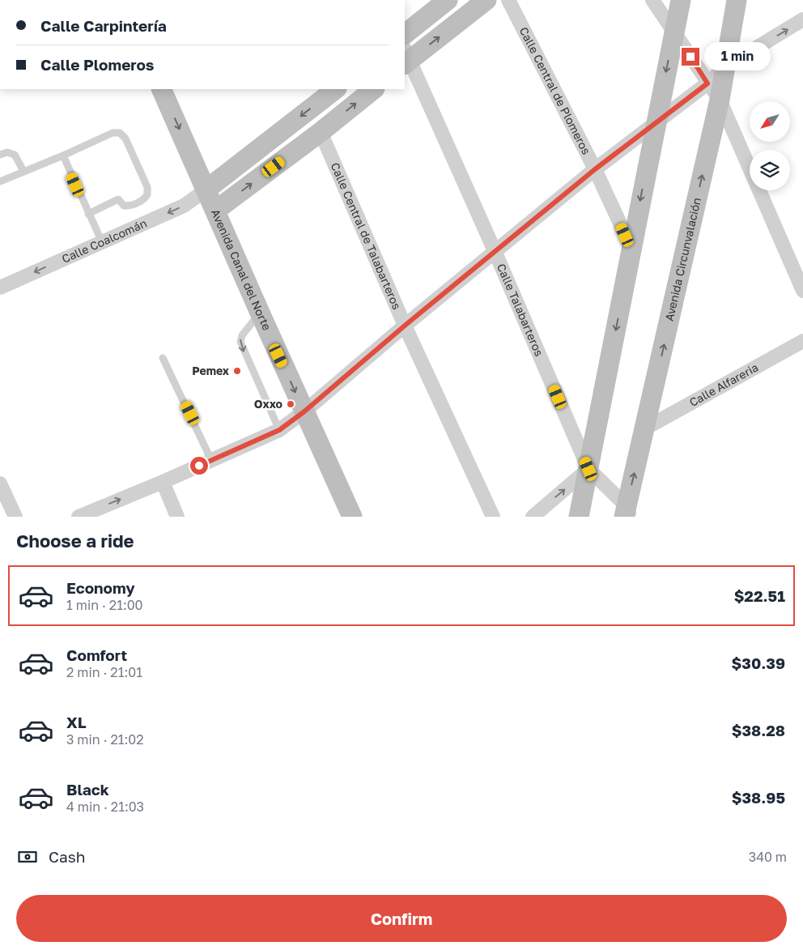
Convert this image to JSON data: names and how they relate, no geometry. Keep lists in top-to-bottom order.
{
  "streets": {
    "main road": ["Avenida Circunvalación", "Avenida Canal del Norte"],
    "street": [
      "Calle Central de Plomeros",
      "Calle Central de Talabarteros",
      "Calle Coalcomán",
      "Calle Talabarteros",
      "Calle Alfareria"
    ]
  },
  "crossings": [
    ["Calle Coalcomán", "Avenida Canal del Norte"],
    ["Avenida Circunvalación", "Calle Talabarteros"],
    ["Avenida Circunvalación", "Calle Alfareria"]
  ],
  "one_way": ["Calle Coalcomán", "Avenida Canal del Norte"],
  "places": ["Pemex", "Oxxo"],
  "north": "bottom left",
  "page": {
    "banner": ["Calle Carpintería", "Calle Plomeros"],
    "bubble": "1 min",
    "heading": "Choose a ride",
    "list": [
      {
        "name": "Economy",
        "note": "1 min · 21:00",
        "value": "$22.51"
      },
      {
        "name": "Comfort",
        "note": "2 min · 21:01",
        "value": "$30.39"
      },
      {
        "name": "XL",
        "note": "3 min · 21:02",
        "value": "$38.28"
      },
      {
        "name": "Black",
        "note": "4 min · 21:03",
        "value": "$38.95"
      }
    ],
    "pay": ["Cash", "340 m"],
    "buttons": "Confirm"
  }
}
